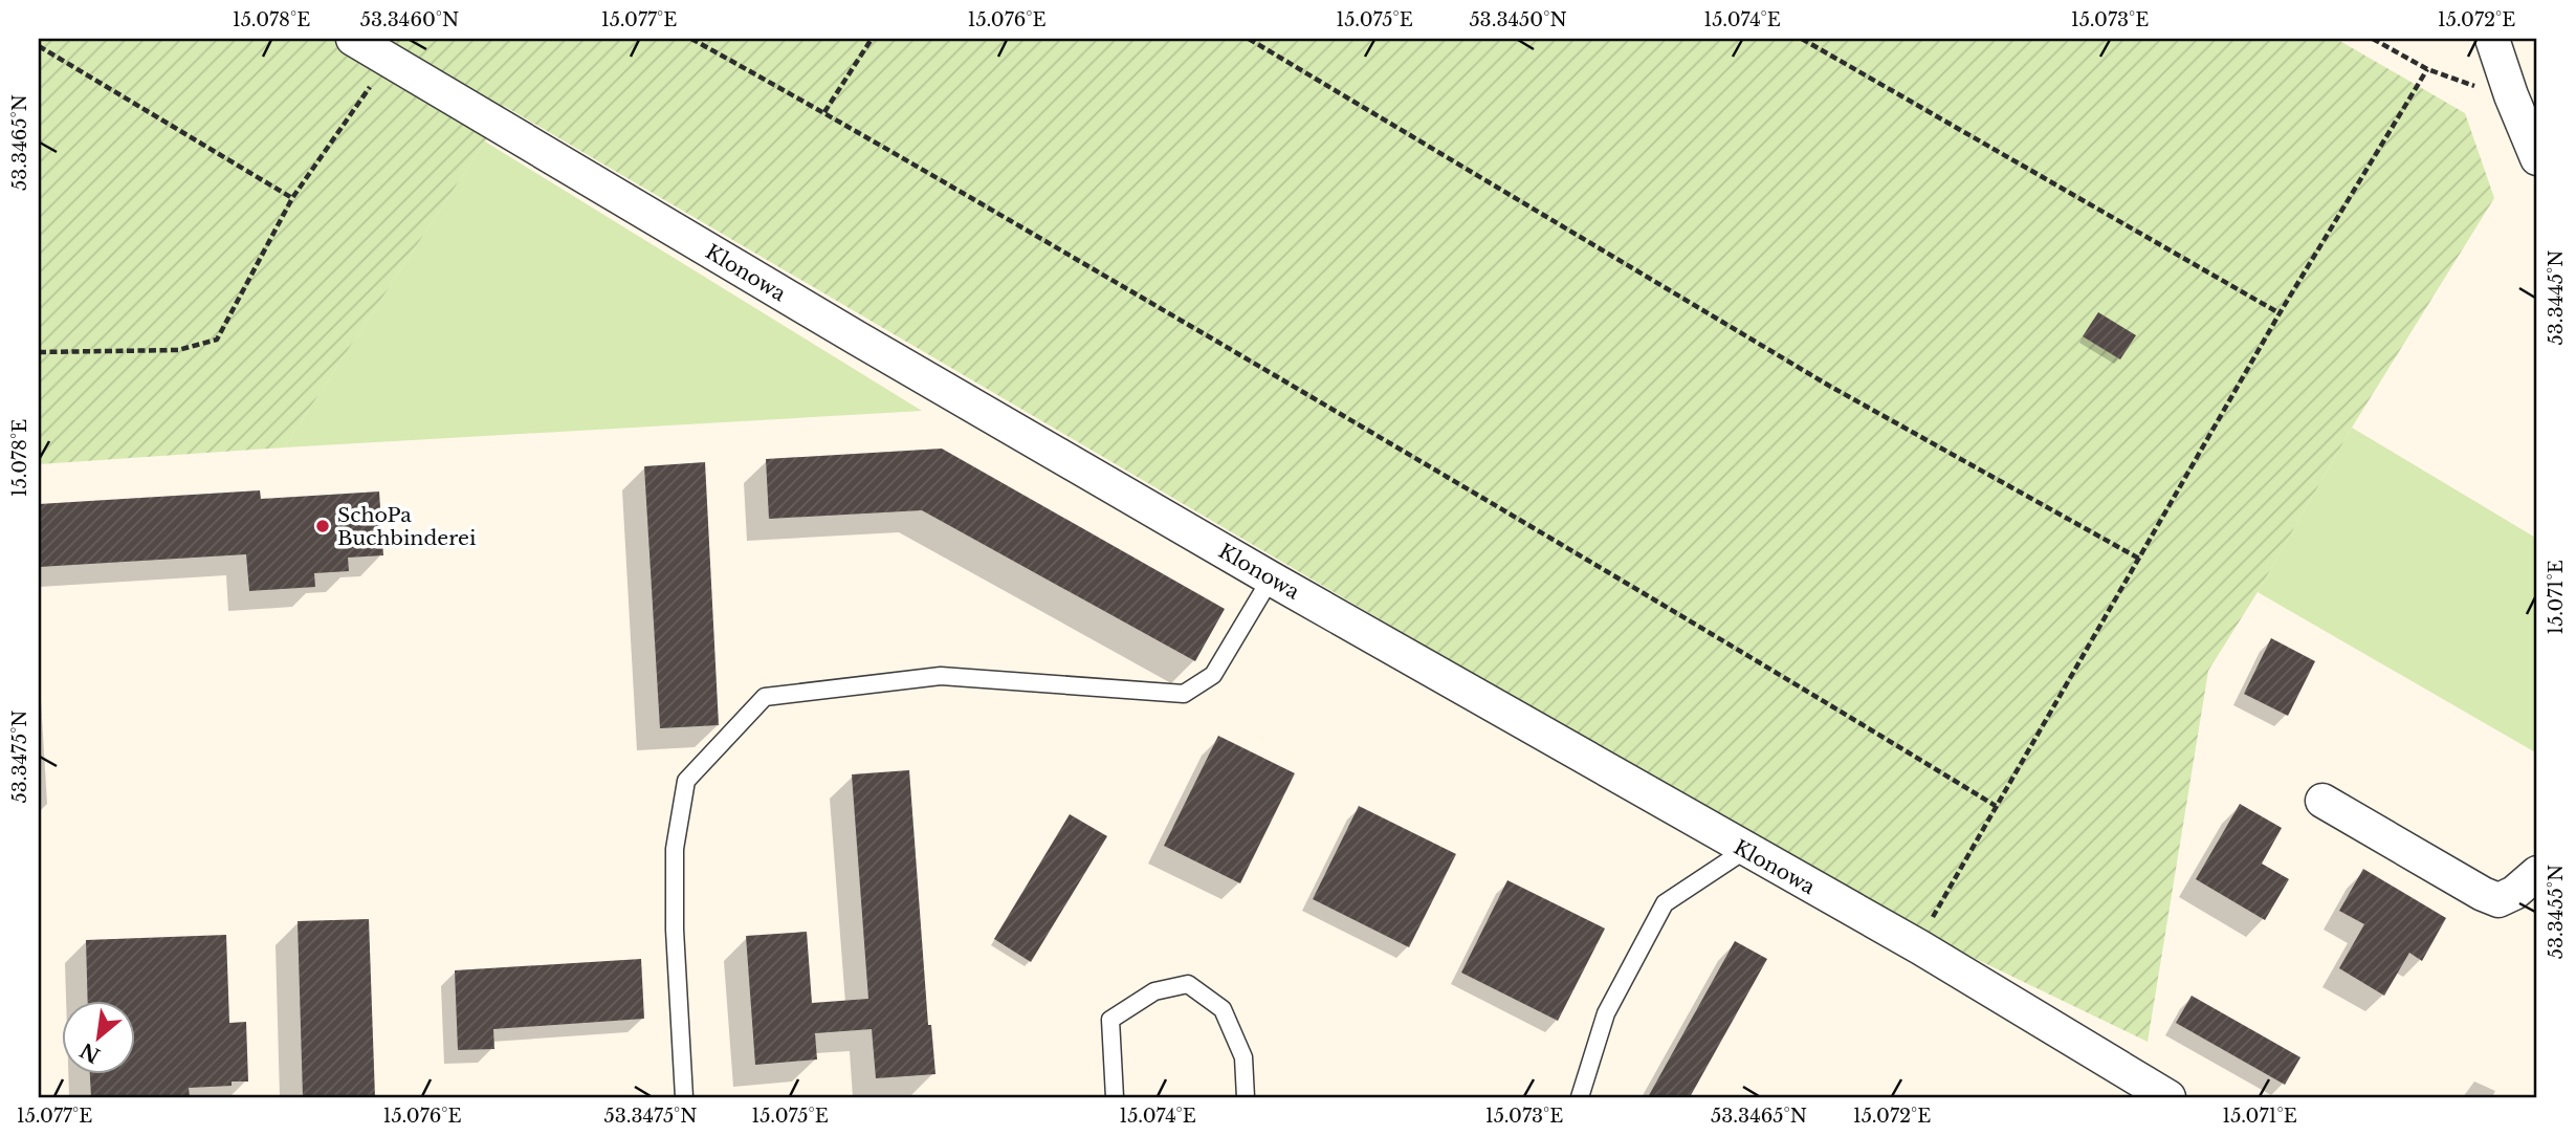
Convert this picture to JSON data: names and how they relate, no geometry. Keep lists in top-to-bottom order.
{
  "streets": {
    "street": ["Klonowa"]
  },
  "places": ["SchoPa Buchbinderei"],
  "north": "bottom left",
  "coordinates": [
    "15.078°E",
    "53.3460°N",
    "15.077°E",
    "15.076°E",
    "15.075°E",
    "53.3450°N",
    "15.074°E",
    "15.073°E",
    "15.072°E",
    "53.3465°N",
    "53.3445°N",
    "15.071°E",
    "53.3475°N",
    "53.3455°N"
  ]
}
